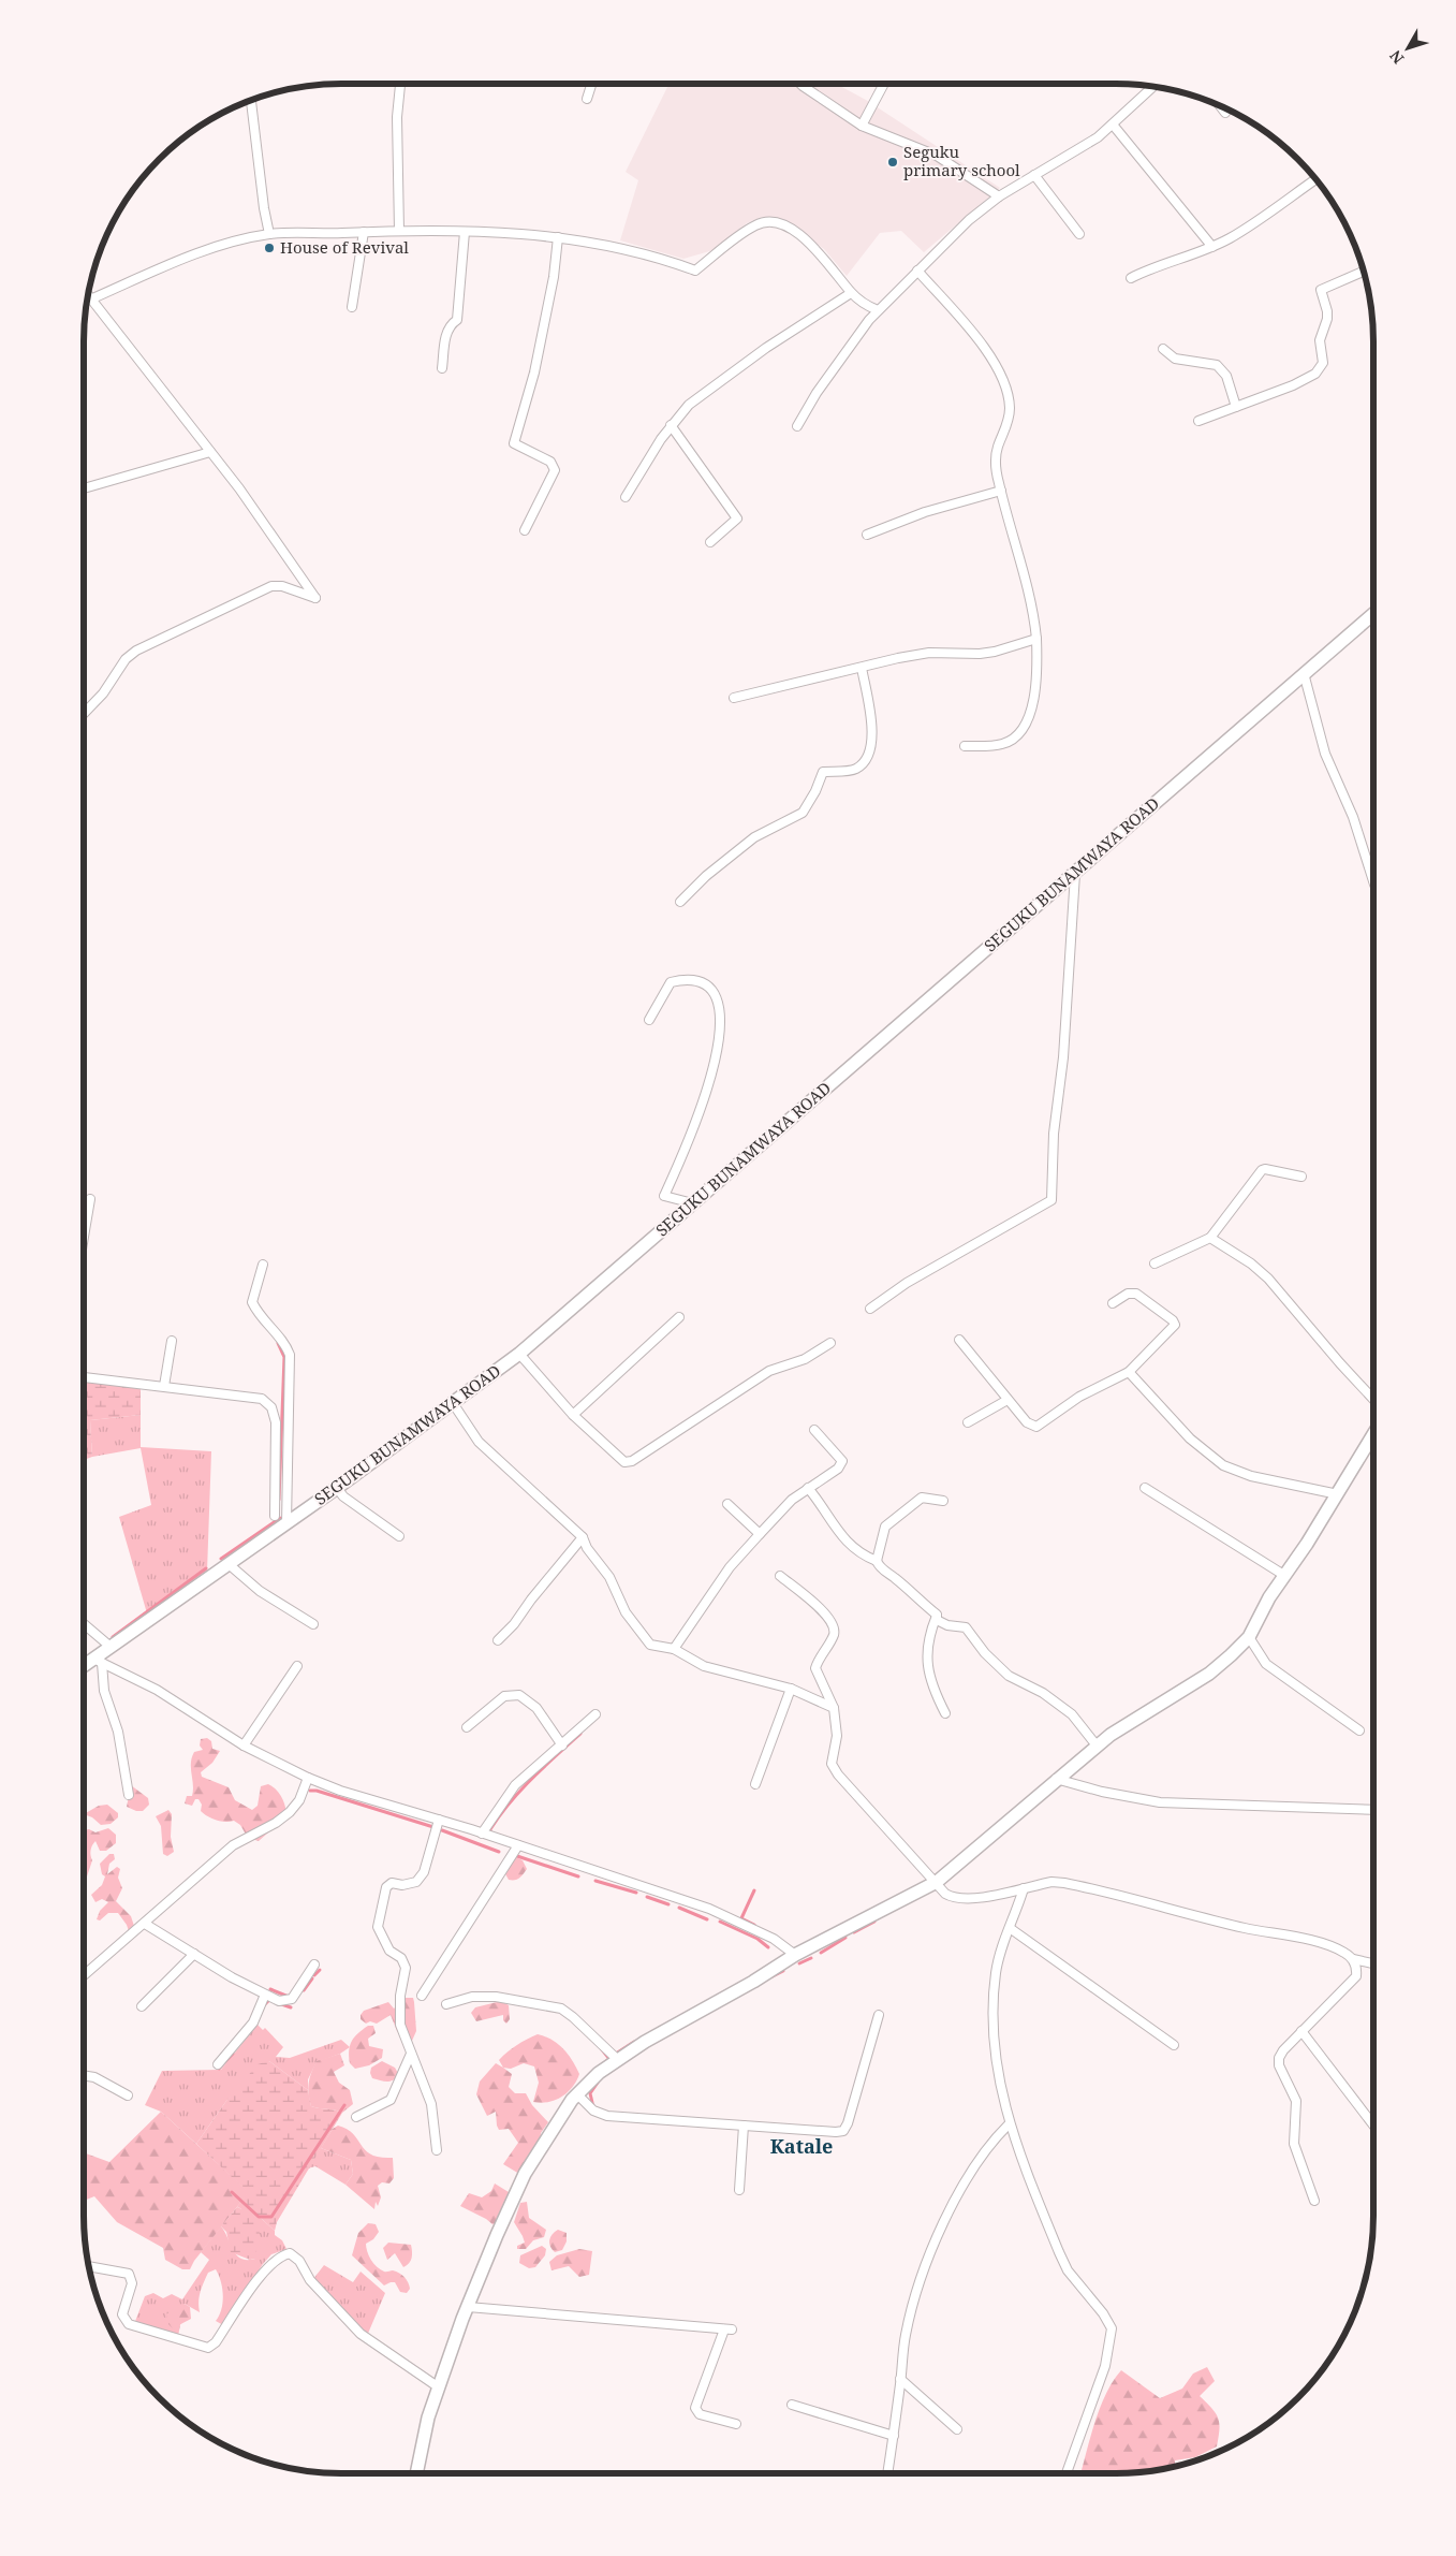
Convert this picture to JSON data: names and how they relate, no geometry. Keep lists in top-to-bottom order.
{
  "streets": {
    "main road": ["SEGUKU BUNAMWAYA ROAD"]
  },
  "districts": ["Katale"],
  "places": ["Seguku primary school", "House of Revival"],
  "north": "bottom left"
}
